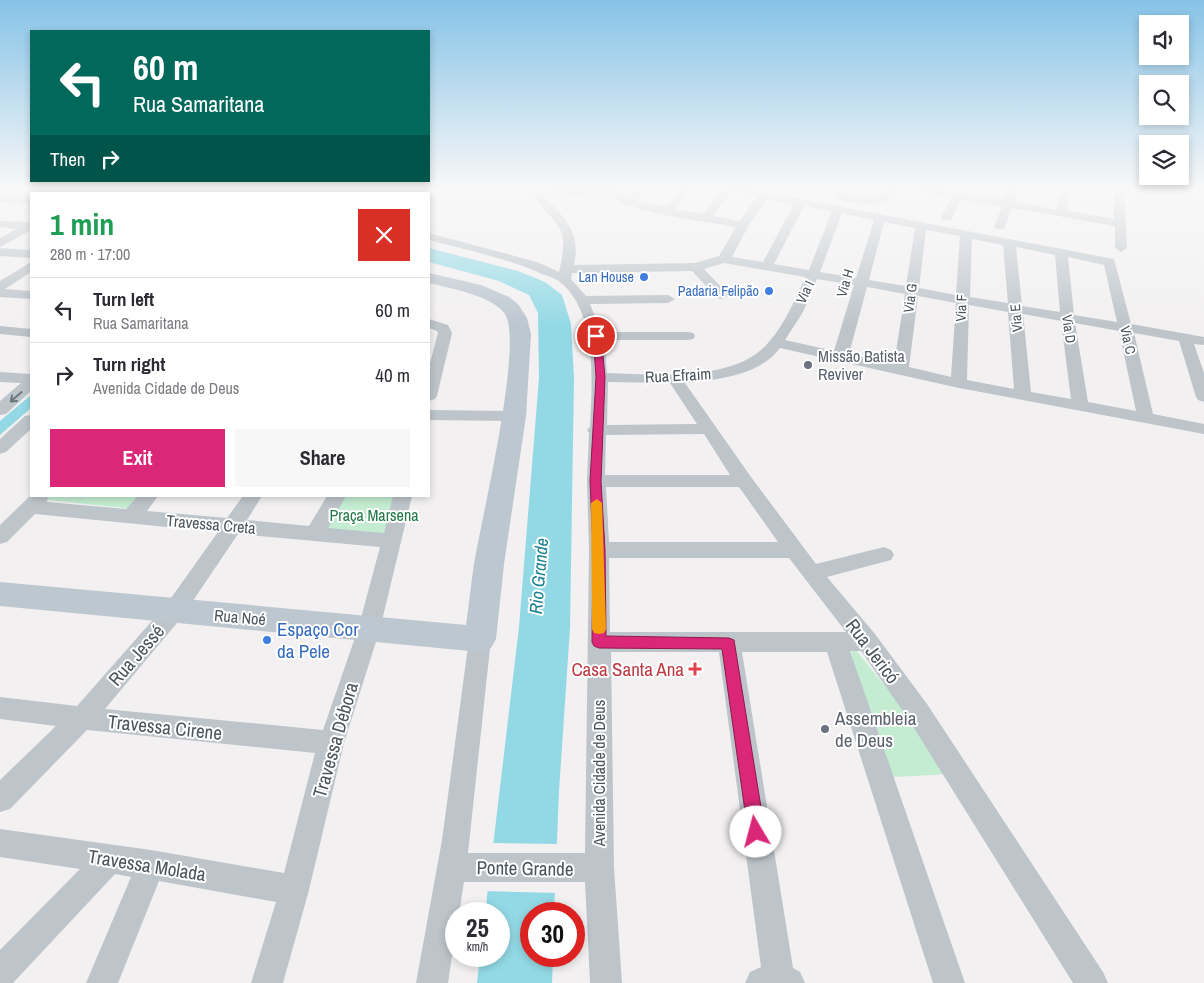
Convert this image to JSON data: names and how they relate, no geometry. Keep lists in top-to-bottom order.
{
  "streets": {
    "street": [
      "Via H",
      "Via I",
      "Via G",
      "Via F",
      "Via E",
      "Via D",
      "Via C",
      "Rua Efraim",
      "Travessa Creta",
      "Rua Noé",
      "Rua Jericó",
      "Rua Jessé",
      "Travessa Cirene",
      "Travessa Débora",
      "Avenida Cidade de Deus",
      "Travessa Molada",
      "Ponte Grande"
    ]
  },
  "crossings": [
    ["Via I", "Rua Efraim"],
    ["Rua Efraim", "Rua Jericó"],
    ["Rua Efraim", "Avenida Cidade de Deus"],
    ["Travessa Creta", "Rua Jessé"],
    ["Travessa Creta", "Travessa Débora"],
    ["Rua Noé", "Rua Jessé"],
    ["Rua Noé", "Travessa Débora"],
    ["Rua Jessé", "Travessa Cirene"],
    ["Travessa Cirene", "Travessa Débora"],
    ["Travessa Débora", "Travessa Molada"],
    ["Avenida Cidade de Deus", "Ponte Grande"]
  ],
  "water": ["Rio Grande"],
  "parks": ["Praça Marsena"],
  "places": {
    "other": [
      "Lan House",
      "Padaria Felipão",
      "Missão Batista Reviver",
      "Espaço Cor da Pele",
      "Assembleia de Deus"
    ],
    "health": ["Casa Santa Ana"]
  },
  "page": {
    "turn": ["60 m", "Rua Samaritana"],
    "then": "Then",
    "heading": ["1 min", "280 m · 17:00"],
    "list": [
      {
        "name": "Turn left",
        "note": "Rua Samaritana",
        "value": "60 m"
      },
      {
        "name": "Turn right",
        "note": "Avenida Cidade de Deus",
        "value": "40 m"
      }
    ],
    "buttons": ["Exit", "Share"],
    "speed": "25 km/h",
    "limit": "30"
  }
}
